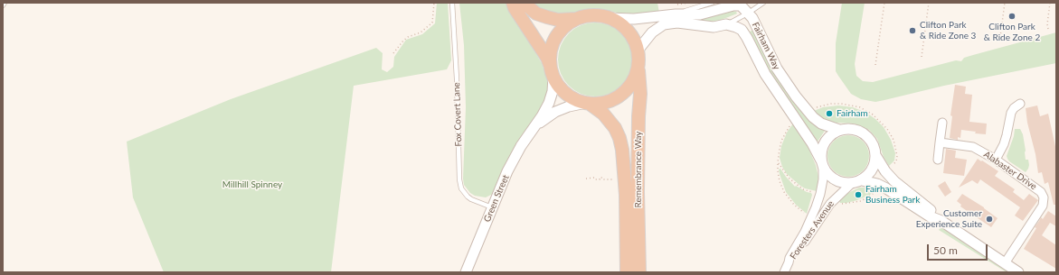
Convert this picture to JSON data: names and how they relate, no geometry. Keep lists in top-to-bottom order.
{
  "streets": {
    "highway": ["Remembrance Way"],
    "street": [
      "Fairham Way",
      "Alabaster Drive",
      "Green Street",
      "Foresters Avenue"
    ],
    "lane": ["Fox Covert Lane"]
  },
  "crossings": [
    ["Fairham Way", "Foresters Avenue"],
    ["Fox Covert Lane", "Green Street"],
    ["Remembrance Way", "Green Street"]
  ],
  "parks": ["Millhill Spinney"],
  "places": [
    "Clifton Park & Ride Zone 2",
    "Clifton Park & Ride Zone 3",
    "Fairham",
    "Fairham Business Park",
    "Customer Experience Suite"
  ],
  "scale_bar": "50 m"
}
